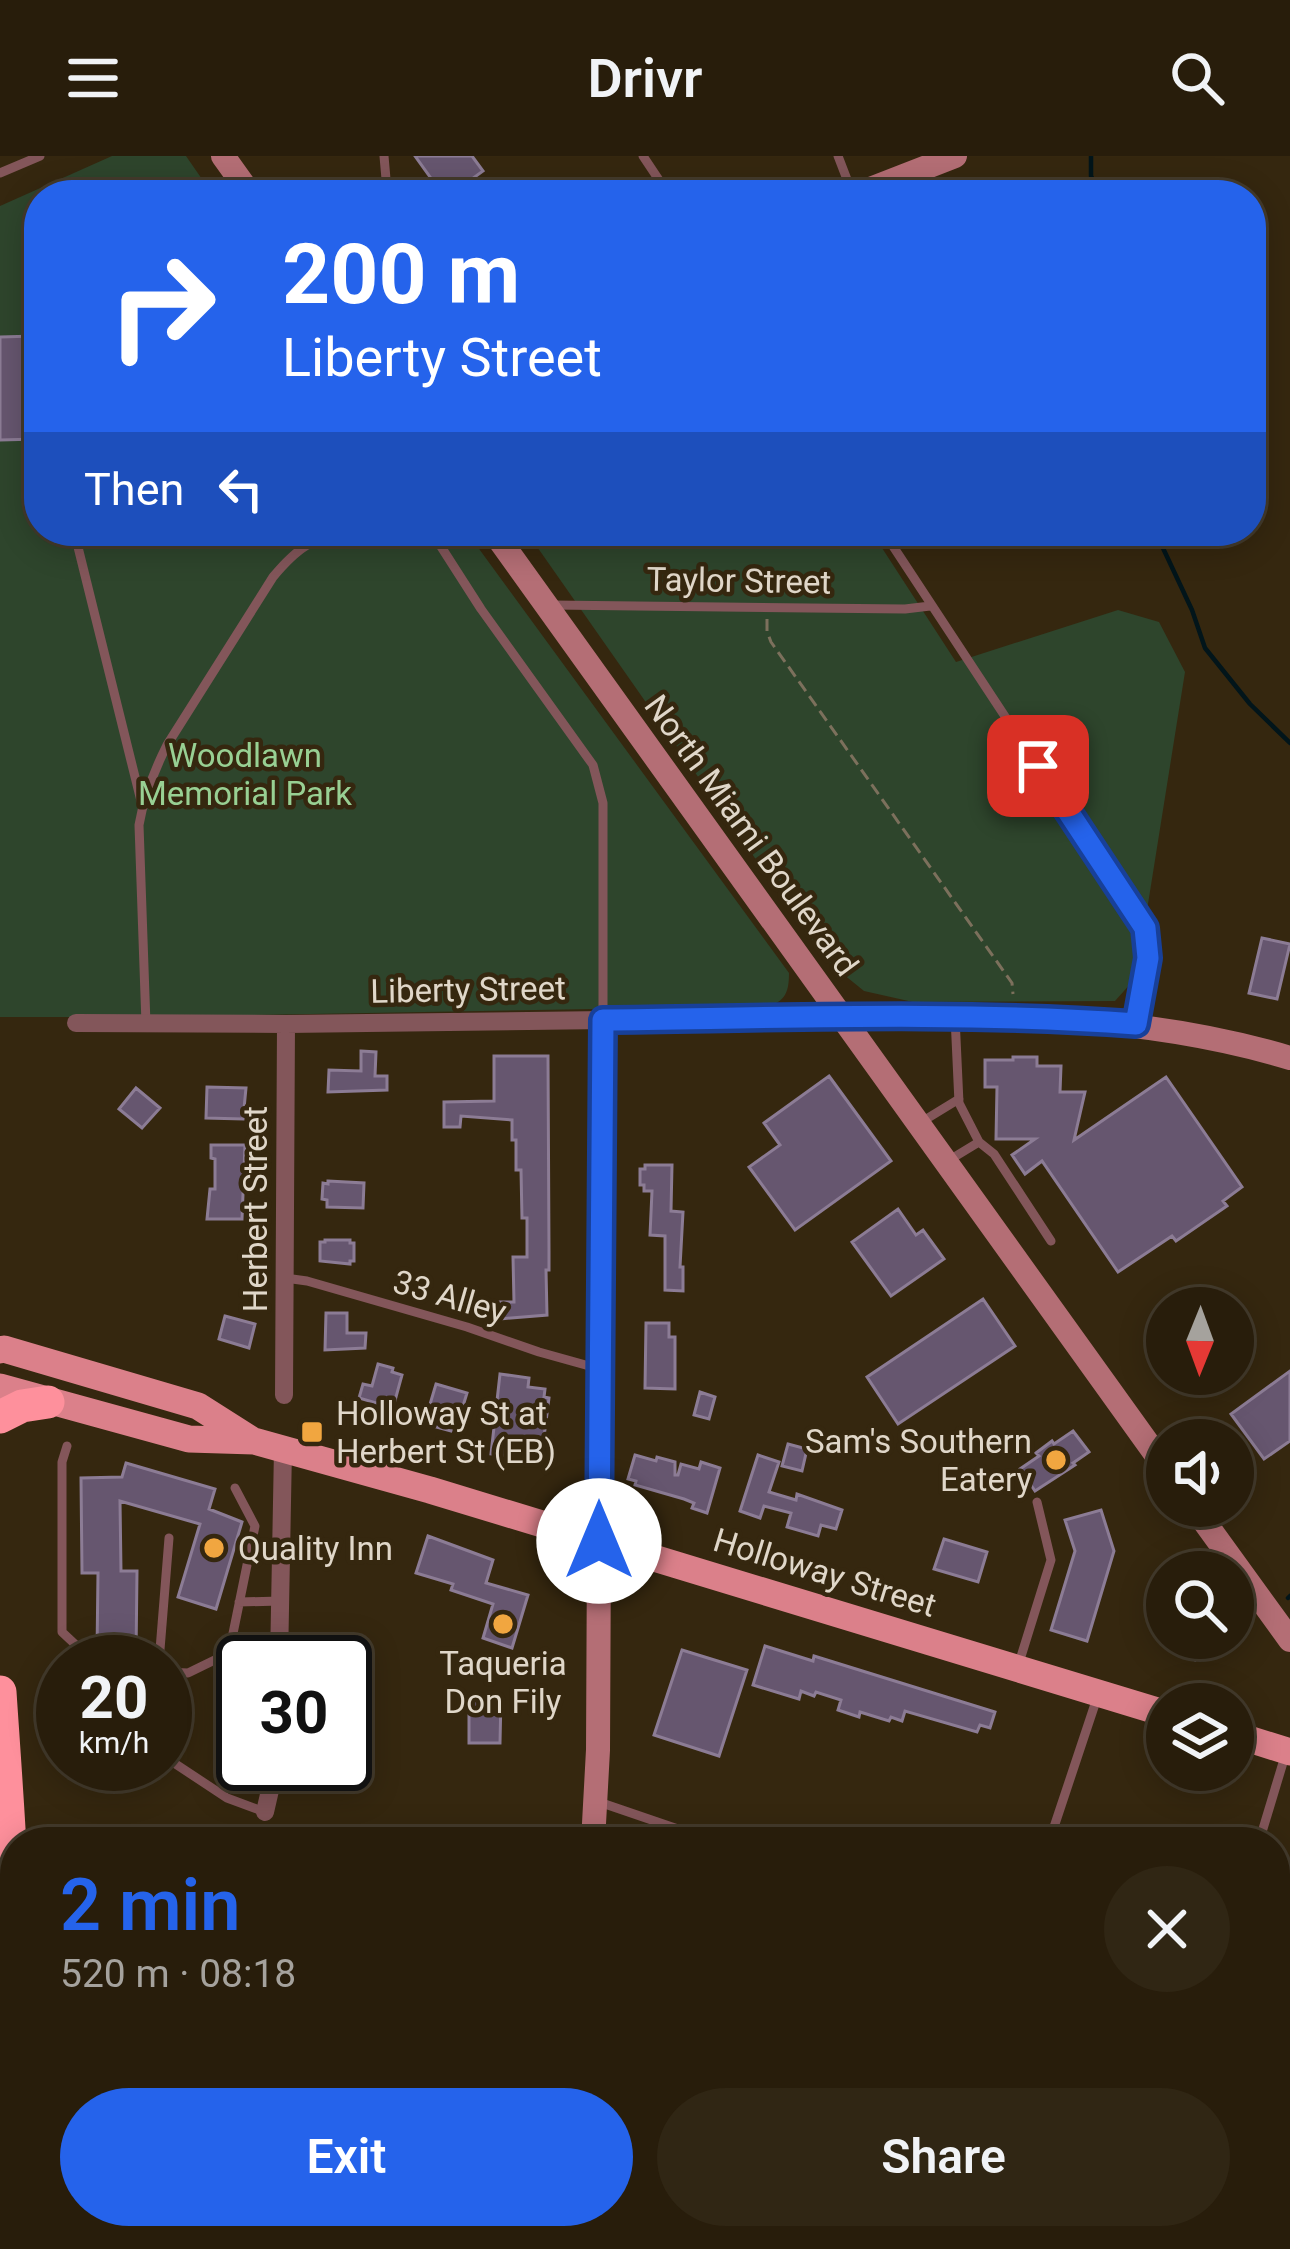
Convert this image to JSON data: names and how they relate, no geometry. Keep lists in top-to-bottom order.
{
  "streets": {
    "main road": ["Holloway Street"],
    "street": ["North Miami Boulevard", "Liberty Street", "Herbert Street"],
    "lane": ["Taylor Street", "33 Alley"]
  },
  "crossings": [
    ["Taylor Street", "North Miami Boulevard"],
    ["North Miami Boulevard", "Liberty Street"],
    ["Liberty Street", "Herbert Street"],
    ["Herbert Street", "33 Alley"]
  ],
  "parks": ["Woodlawn Memorial Park"],
  "places": {
    "transit": ["Holloway St at Herbert St (EB)"],
    "other": ["Sam's Southern Eatery", "Quality Inn", "Taqueria Don Fily"]
  },
  "north": "bottom",
  "page": {
    "header": "Drivr",
    "turn": ["200 m", "Liberty Street"],
    "then": "Then",
    "speed": "20 km/h",
    "limit": "30",
    "heading": ["2 min", "520 m · 08:18"],
    "buttons": ["Exit", "Share"]
  }
}
